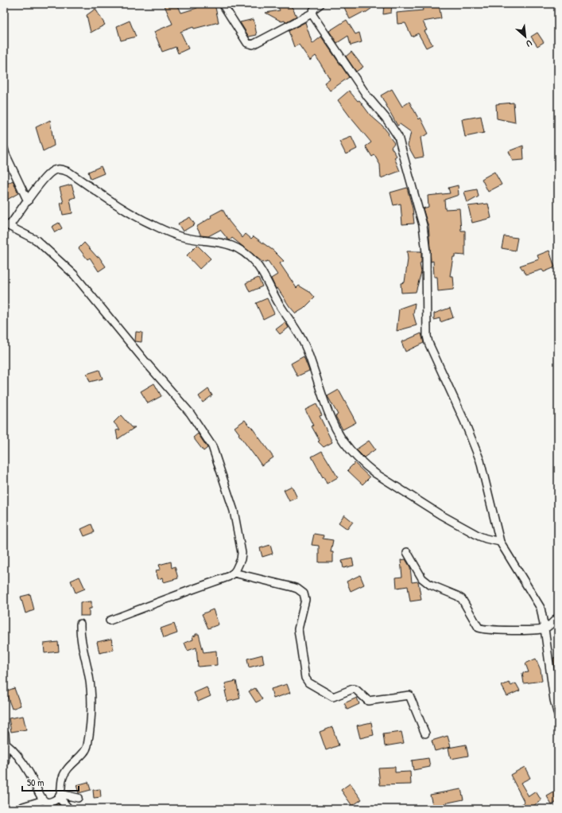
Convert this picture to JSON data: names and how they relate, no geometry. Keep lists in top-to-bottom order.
{
  "scale_bar": "50 m",
  "north": "bottom right"
}
